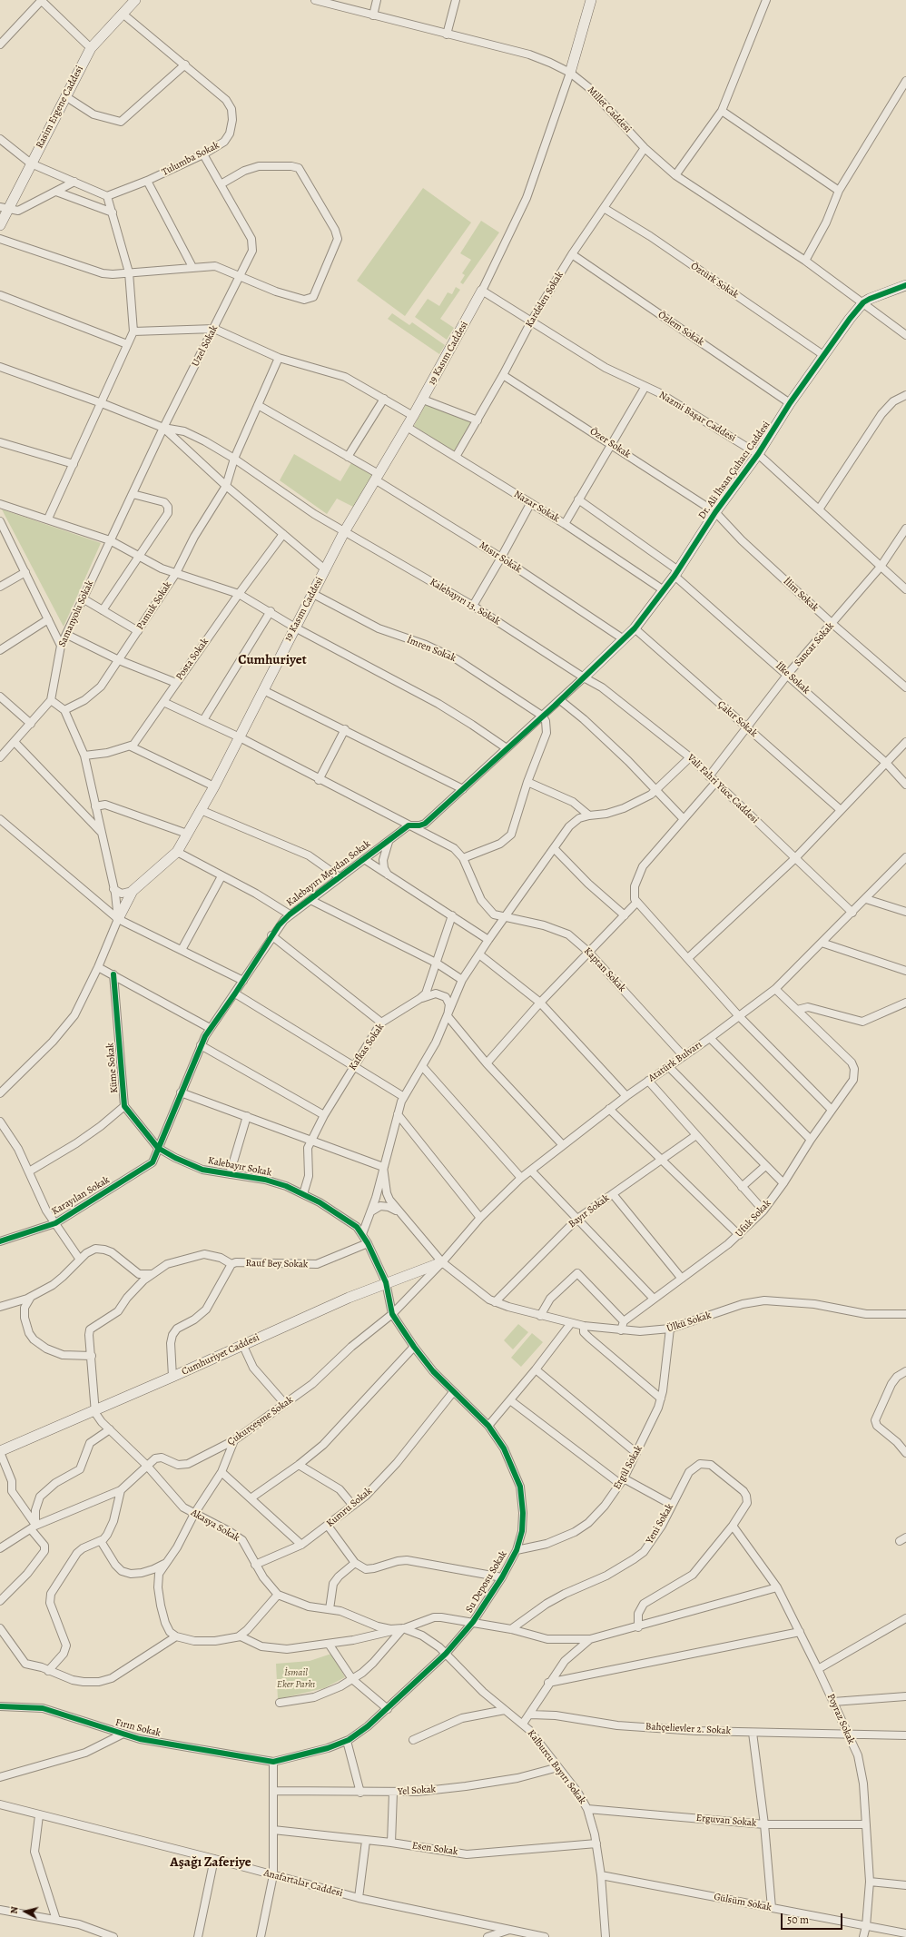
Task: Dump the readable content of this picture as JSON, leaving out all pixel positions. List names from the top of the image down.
{
  "streets": {
    "street": [
      "Rasim Ergene Caddesi",
      "Millet Caddesi",
      "Tulumba Sokak",
      "Öztürk Sokak",
      "Kardelen Sokak",
      "Özlem Sokak",
      "Uzel Sokak",
      "19 Kasım Caddesi",
      "Nazmi Başar Caddesi",
      "Özer Sokak",
      "Dr. Ali İhsan Çuhacı Caddesi",
      "Nazar Sokak",
      "Mısır Sokak",
      "İlim Sokak",
      "Kalebayırı 13. Sokak",
      "Pamuk Sokak",
      "Samanyolu Sokak",
      "Sancar Sokak",
      "İmren Sokak",
      "Posta Sokak",
      "İlke Sokak",
      "Çakır Sokak",
      "Vali Fahri Yüce Caddesi",
      "Kalebayırı Meydan Sokak",
      "Kaptan Sokak",
      "Kafkas Sokak",
      "Atatürk Bulvarı",
      "Küme Sokak",
      "Kalebayır Sokak",
      "Karayılan Sokak",
      "Bayır Sokak",
      "Ufuk Sokak",
      "Rauf Bey Sokak",
      "Ülkü Sokak",
      "Cumhuriyet Caddesi",
      "Çukurçeşme Sokak",
      "Ergül Sokak",
      "Kumru Sokak",
      "Yeni Sokak",
      "Akasya Sokak",
      "Su Deposu Sokak",
      "Poyraz Sokak",
      "Fırın Sokak",
      "Bahçelievler 2. Sokak",
      "Kalburcu Bayırı Sokak",
      "Yel Sokak",
      "Erguvan Sokak",
      "Esen Sokak",
      "Anafartalar Caddesi",
      "Gülsüm Sokak"
    ]
  },
  "crossings": [
    ["Rasim Ergene Caddesi", "Tulumba Sokak"],
    ["Millet Caddesi", "Kardelen Sokak"],
    ["Millet Caddesi", "Dr. Ali İhsan Çuhacı Caddesi"],
    ["Tulumba Sokak", "Uzel Sokak"],
    ["Öztürk Sokak", "Kardelen Sokak"],
    ["Öztürk Sokak", "Dr. Ali İhsan Çuhacı Caddesi"],
    ["Kardelen Sokak", "Özlem Sokak"],
    ["Kardelen Sokak", "Nazmi Başar Caddesi"],
    ["Kardelen Sokak", "Özer Sokak"],
    ["Kardelen Sokak", "Nazar Sokak"],
    ["Özlem Sokak", "Dr. Ali İhsan Çuhacı Caddesi"],
    ["Uzel Sokak", "Kalebayırı 13. Sokak"],
    ["Uzel Sokak", "Samanyolu Sokak"],
    ["19 Kasım Caddesi", "Nazmi Başar Caddesi"],
    ["19 Kasım Caddesi", "Nazar Sokak"],
    ["19 Kasım Caddesi", "Mısır Sokak"],
    ["19 Kasım Caddesi", "Kalebayırı 13. Sokak"],
    ["19 Kasım Caddesi", "İmren Sokak"],
    ["Nazmi Başar Caddesi", "Dr. Ali İhsan Çuhacı Caddesi"],
    ["Nazmi Başar Caddesi", "Sancar Sokak"],
    ["Özer Sokak", "Dr. Ali İhsan Çuhacı Caddesi"],
    ["Özer Sokak", "İlim Sokak"],
    ["Dr. Ali İhsan Çuhacı Caddesi", "Nazar Sokak"],
    ["Dr. Ali İhsan Çuhacı Caddesi", "Mısır Sokak"],
    ["Dr. Ali İhsan Çuhacı Caddesi", "İlim Sokak"],
    ["Dr. Ali İhsan Çuhacı Caddesi", "Kalebayırı 13. Sokak"],
    ["Dr. Ali İhsan Çuhacı Caddesi", "İlke Sokak"],
    ["Dr. Ali İhsan Çuhacı Caddesi", "Çakır Sokak"],
    ["Dr. Ali İhsan Çuhacı Caddesi", "Vali Fahri Yüce Caddesi"],
    ["Dr. Ali İhsan Çuhacı Caddesi", "Kalebayırı Meydan Sokak"],
    ["Mısır Sokak", "Pamuk Sokak"],
    ["İlim Sokak", "Sancar Sokak"],
    ["Kalebayırı 13. Sokak", "Pamuk Sokak"],
    ["Kalebayırı 13. Sokak", "Vali Fahri Yüce Caddesi"],
    ["Kalebayırı 13. Sokak", "Kalebayırı Meydan Sokak"],
    ["Sancar Sokak", "İlke Sokak"],
    ["Sancar Sokak", "Çakır Sokak"],
    ["Sancar Sokak", "Vali Fahri Yüce Caddesi"],
    ["İmren Sokak", "Kalebayırı Meydan Sokak"],
    ["Vali Fahri Yüce Caddesi", "Kalebayırı Meydan Sokak"],
    ["Vali Fahri Yüce Caddesi", "Atatürk Bulvarı"],
    ["Kalebayırı Meydan Sokak", "Küme Sokak"],
    ["Kalebayırı Meydan Sokak", "Kalebayır Sokak"],
    ["Kalebayırı Meydan Sokak", "Karayılan Sokak"],
    ["Kaptan Sokak", "Atatürk Bulvarı"],
    ["Kafkas Sokak", "Kalebayır Sokak"],
    ["Atatürk Bulvarı", "Ülkü Sokak"],
    ["Atatürk Bulvarı", "Cumhuriyet Caddesi"],
    ["Atatürk Bulvarı", "Çukurçeşme Sokak"],
    ["Küme Sokak", "Kalebayır Sokak"],
    ["Küme Sokak", "Karayılan Sokak"],
    ["Kalebayır Sokak", "Karayılan Sokak"],
    ["Kalebayır Sokak", "Rauf Bey Sokak"],
    ["Kalebayır Sokak", "Cumhuriyet Caddesi"],
    ["Kalebayır Sokak", "Su Deposu Sokak"],
    ["Bayır Sokak", "Ülkü Sokak"],
    ["Rauf Bey Sokak", "Cumhuriyet Caddesi"],
    ["Ülkü Sokak", "Cumhuriyet Caddesi"],
    ["Ülkü Sokak", "Çukurçeşme Sokak"],
    ["Ülkü Sokak", "Ergül Sokak"],
    ["Cumhuriyet Caddesi", "Çukurçeşme Sokak"],
    ["Cumhuriyet Caddesi", "Akasya Sokak"],
    ["Cumhuriyet Caddesi", "Su Deposu Sokak"],
    ["Çukurçeşme Sokak", "Akasya Sokak"],
    ["Çukurçeşme Sokak", "Su Deposu Sokak"],
    ["Ergül Sokak", "Su Deposu Sokak"],
    ["Kumru Sokak", "Akasya Sokak"],
    ["Kumru Sokak", "Su Deposu Sokak"],
    ["Yeni Sokak", "Poyraz Sokak"],
    ["Akasya Sokak", "Su Deposu Sokak"],
    ["Akasya Sokak", "Kalburcu Bayırı Sokak"],
    ["Su Deposu Sokak", "Fırın Sokak"],
    ["Su Deposu Sokak", "Kalburcu Bayırı Sokak"],
    ["Poyraz Sokak", "Bahçelievler 2. Sokak"],
    ["Poyraz Sokak", "Erguvan Sokak"],
    ["Poyraz Sokak", "Gülsüm Sokak"],
    ["Kalburcu Bayırı Sokak", "Yel Sokak"],
    ["Kalburcu Bayırı Sokak", "Erguvan Sokak"],
    ["Kalburcu Bayırı Sokak", "Esen Sokak"],
    ["Kalburcu Bayırı Sokak", "Gülsüm Sokak"]
  ],
  "districts": ["Cumhuriyet", "Aşağı Zaferiye"],
  "parks": ["İsmail Eker Parkı"],
  "scale_bar": "50 m",
  "north": "left"
}
